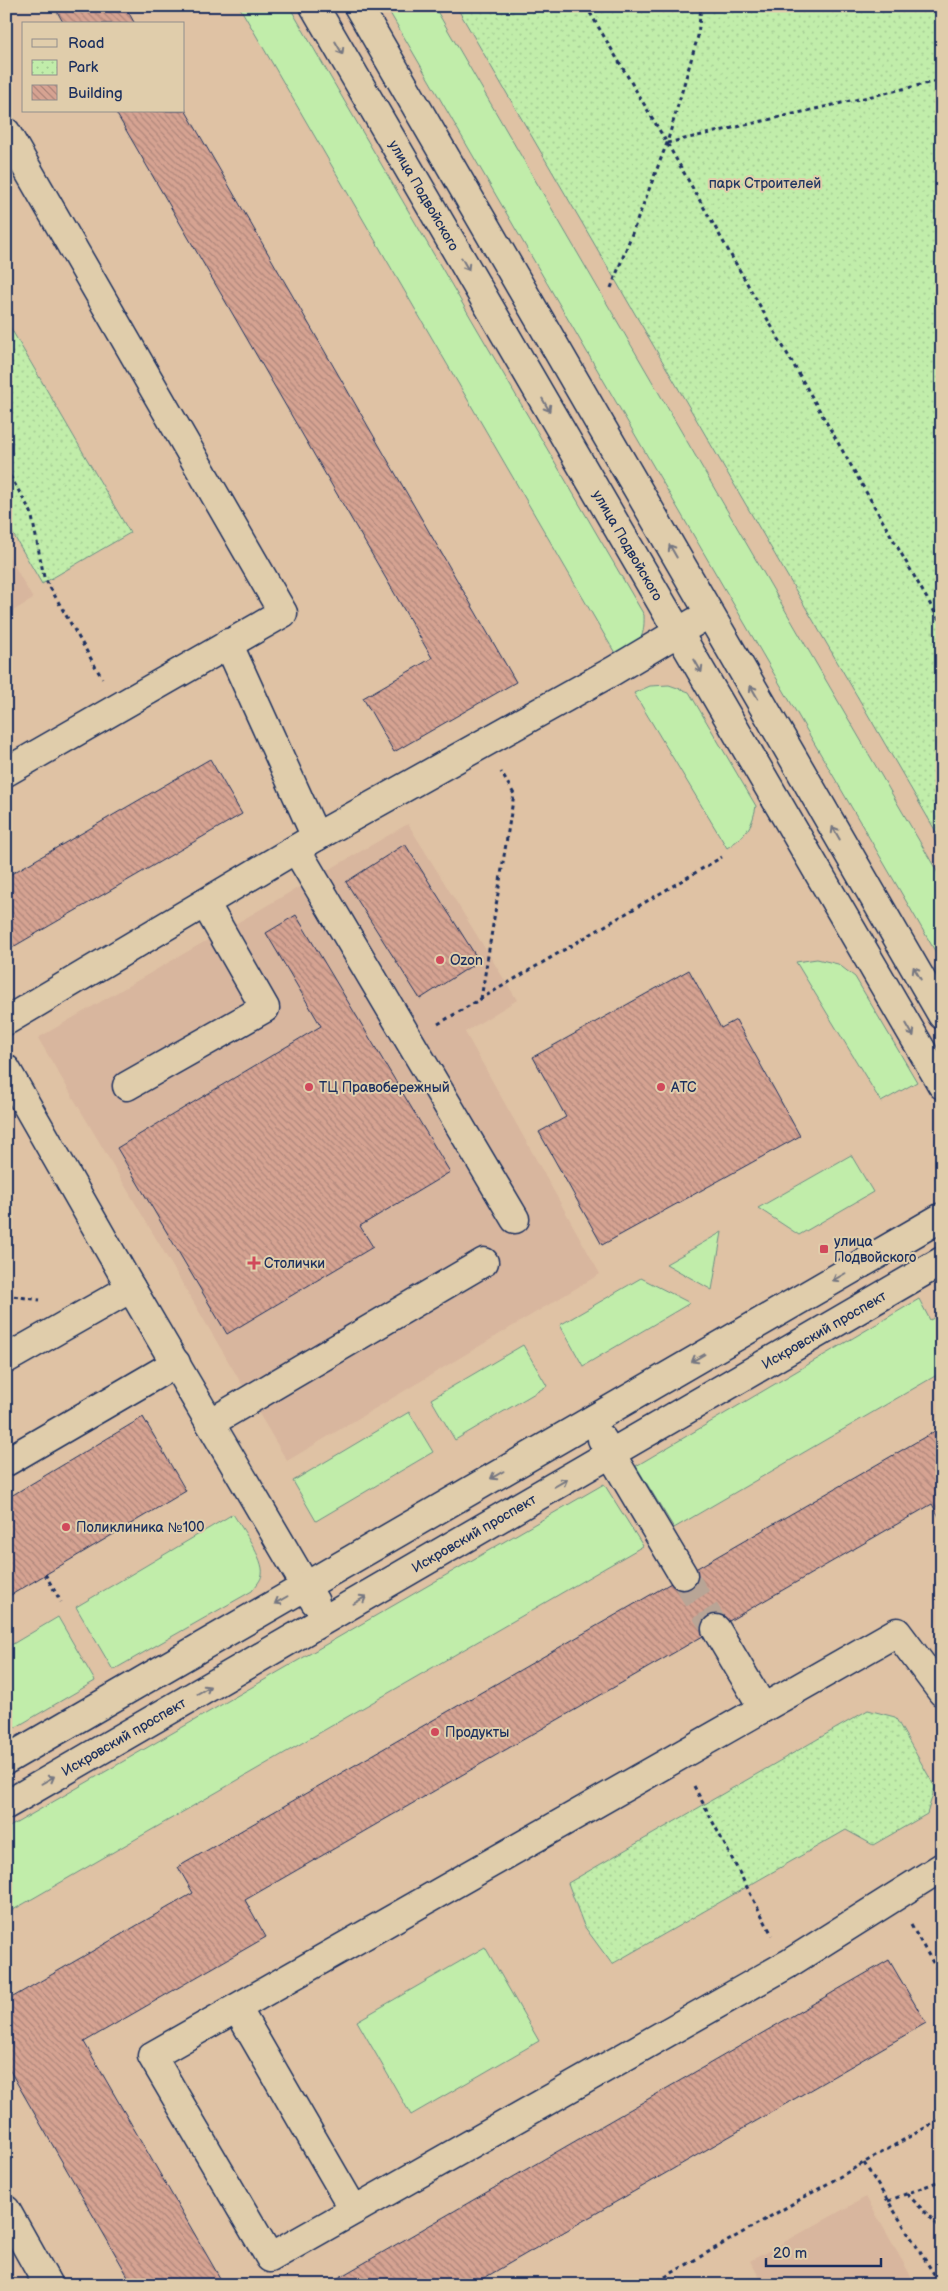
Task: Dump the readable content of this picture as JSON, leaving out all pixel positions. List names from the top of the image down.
{
  "streets": {
    "street": ["улица Подвойского", "Искровский проспект"]
  },
  "parks": ["парк Строителей"],
  "places": {
    "other": [
      "Ozon",
      "ТЦ Правобережный",
      "АТС",
      "Поликлиника №100",
      "Продукты"
    ],
    "transit": ["улица Подвойского"],
    "health": ["Столички"]
  },
  "legend": ["Road", "Park", "Building"],
  "scale_bar": "20 m"
}
